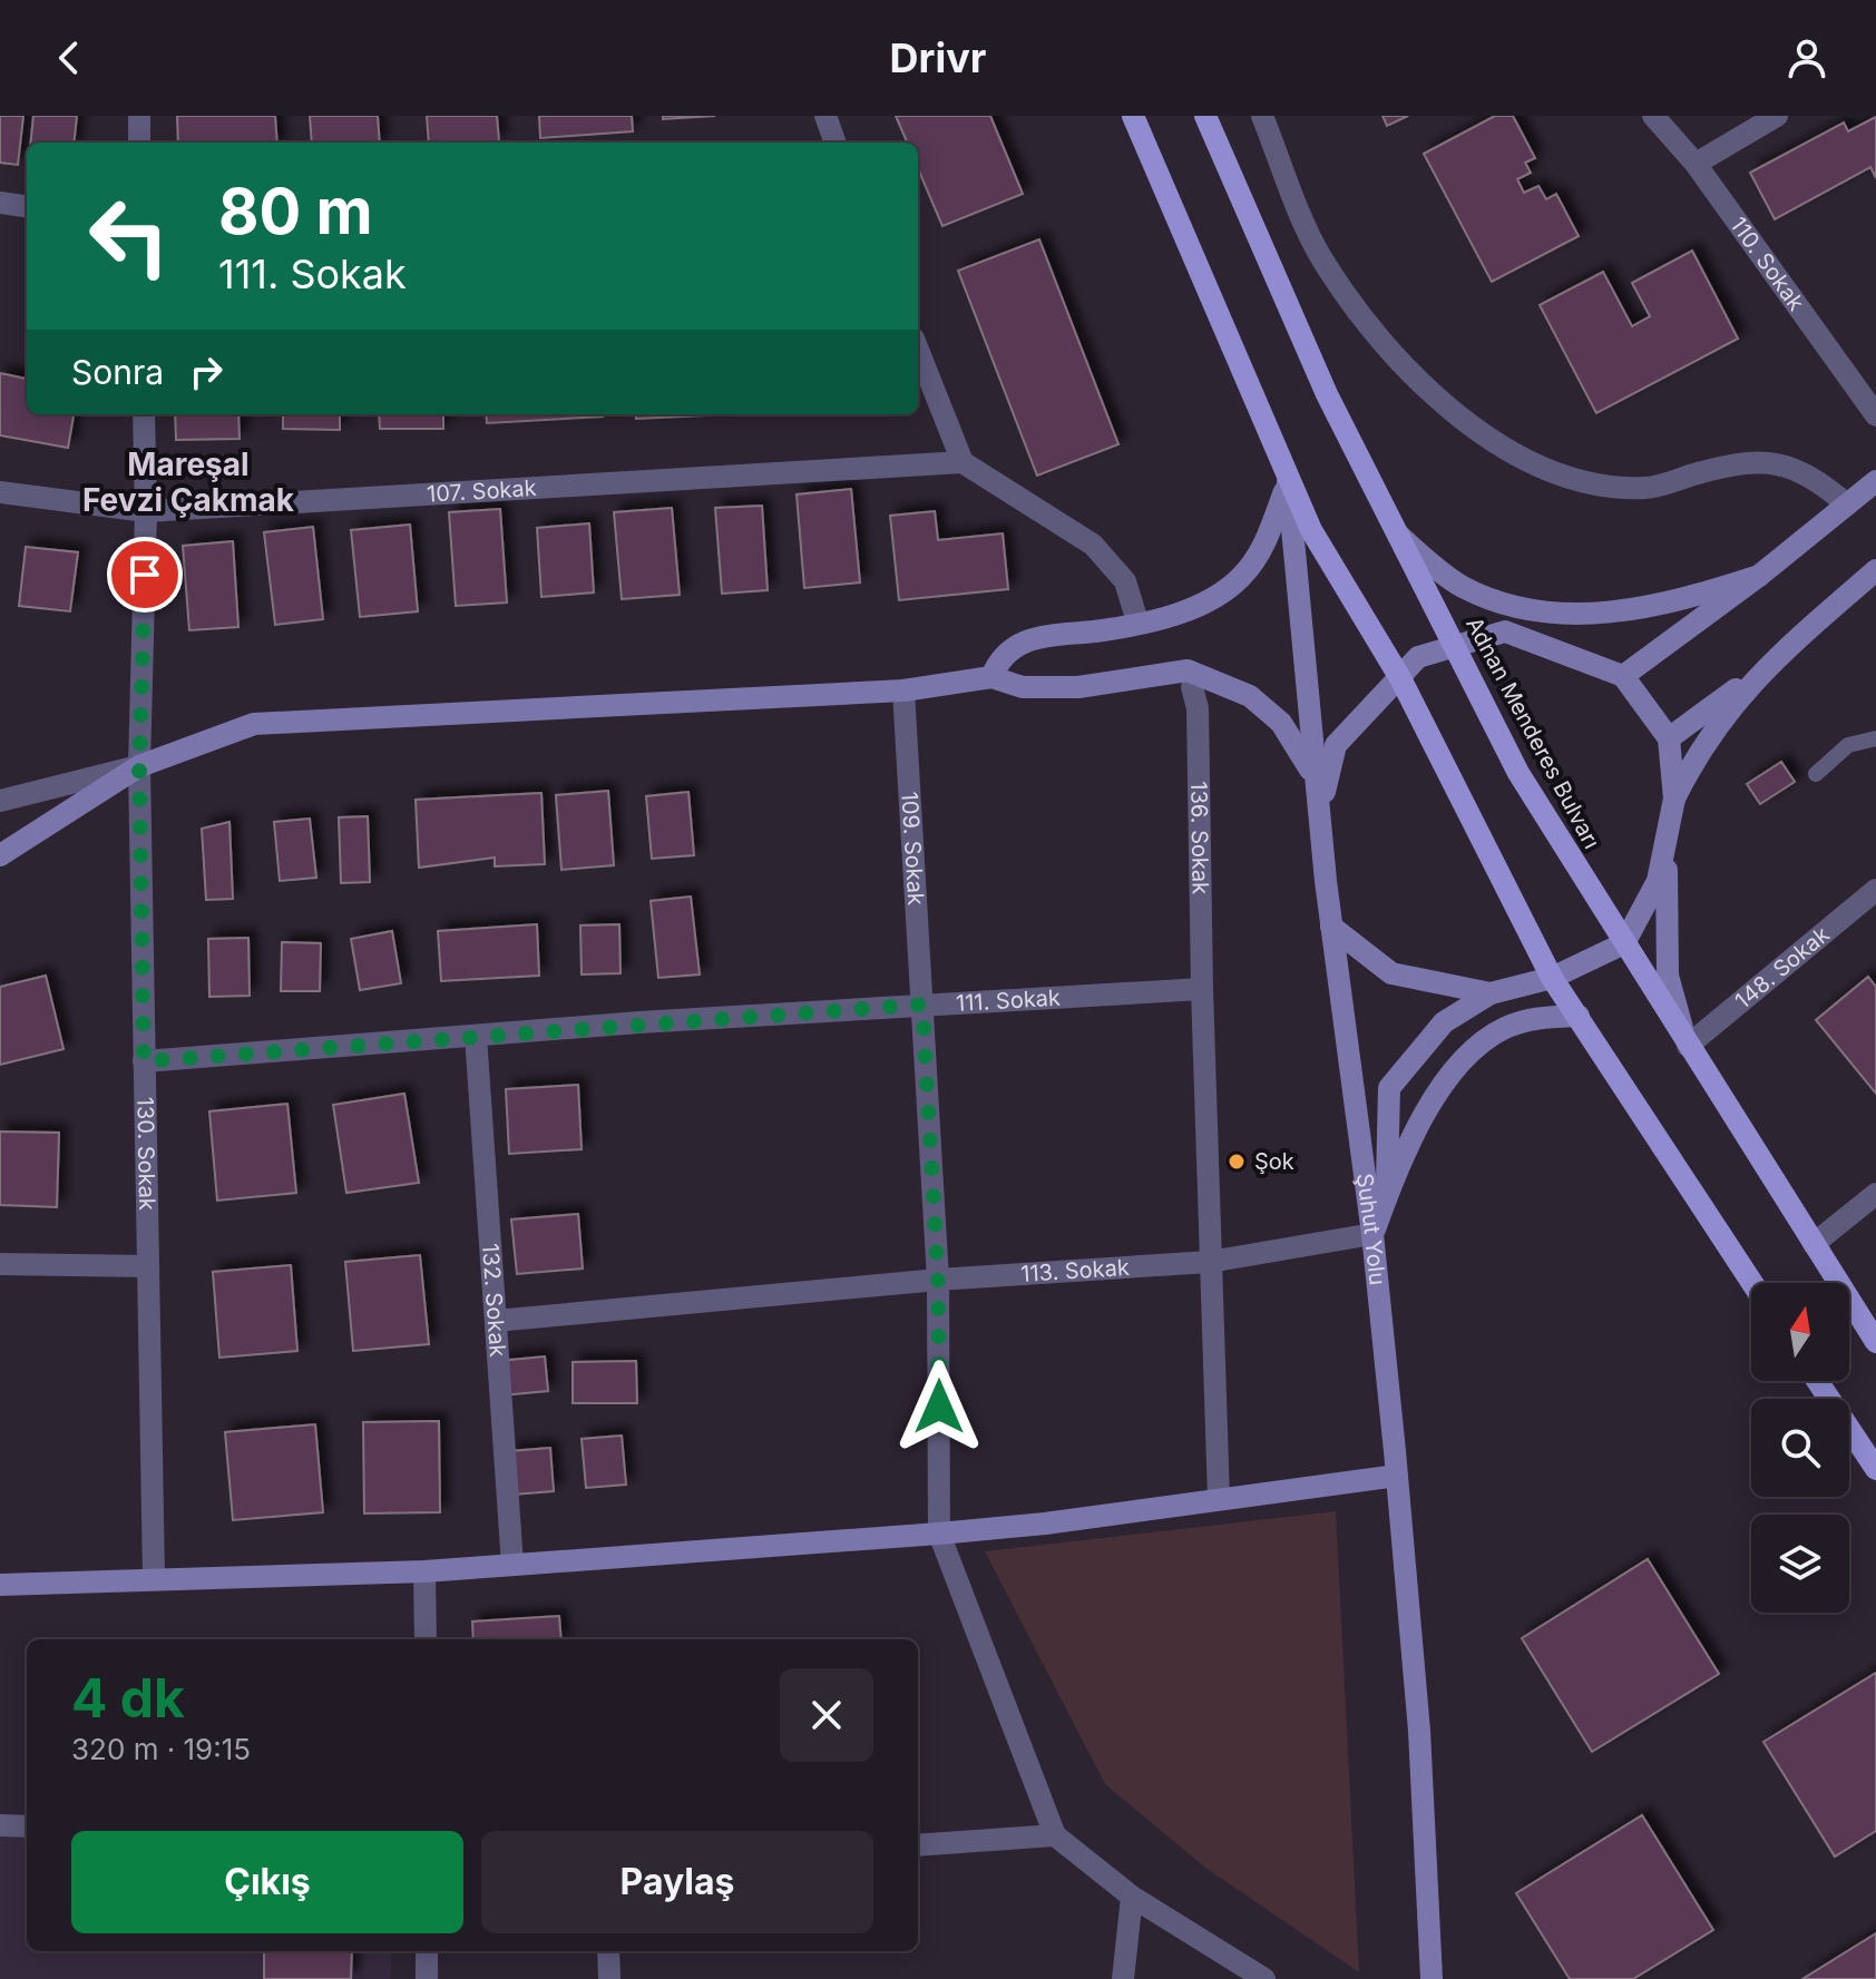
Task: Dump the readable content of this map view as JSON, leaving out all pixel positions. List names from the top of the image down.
{
  "streets": {
    "main road": ["Adnan Menderes Bulvarı", "Şuhut Yolu"],
    "street": [
      "110. Sokak",
      "107. Sokak",
      "136. Sokak",
      "109. Sokak",
      "148. Sokak",
      "111. Sokak",
      "130. Sokak",
      "113. Sokak",
      "132. Sokak"
    ]
  },
  "crossings": [
    ["107. Sokak", "130. Sokak"],
    ["Adnan Menderes Bulvarı", "148. Sokak"],
    ["136. Sokak", "111. Sokak"],
    ["109. Sokak", "111. Sokak"],
    ["109. Sokak", "113. Sokak"],
    ["111. Sokak", "130. Sokak"],
    ["111. Sokak", "132. Sokak"],
    ["Şuhut Yolu", "113. Sokak"],
    ["113. Sokak", "132. Sokak"]
  ],
  "districts": ["Mareşal Fevzi Çakmak"],
  "places": ["Şok"],
  "north": "top",
  "page": {
    "header": "Drivr",
    "turn": ["80 m", "111. Sokak"],
    "then": "Sonra",
    "heading": ["4 dk", "320 m · 19:15"],
    "buttons": ["Çıkış", "Paylaş"]
  }
}
